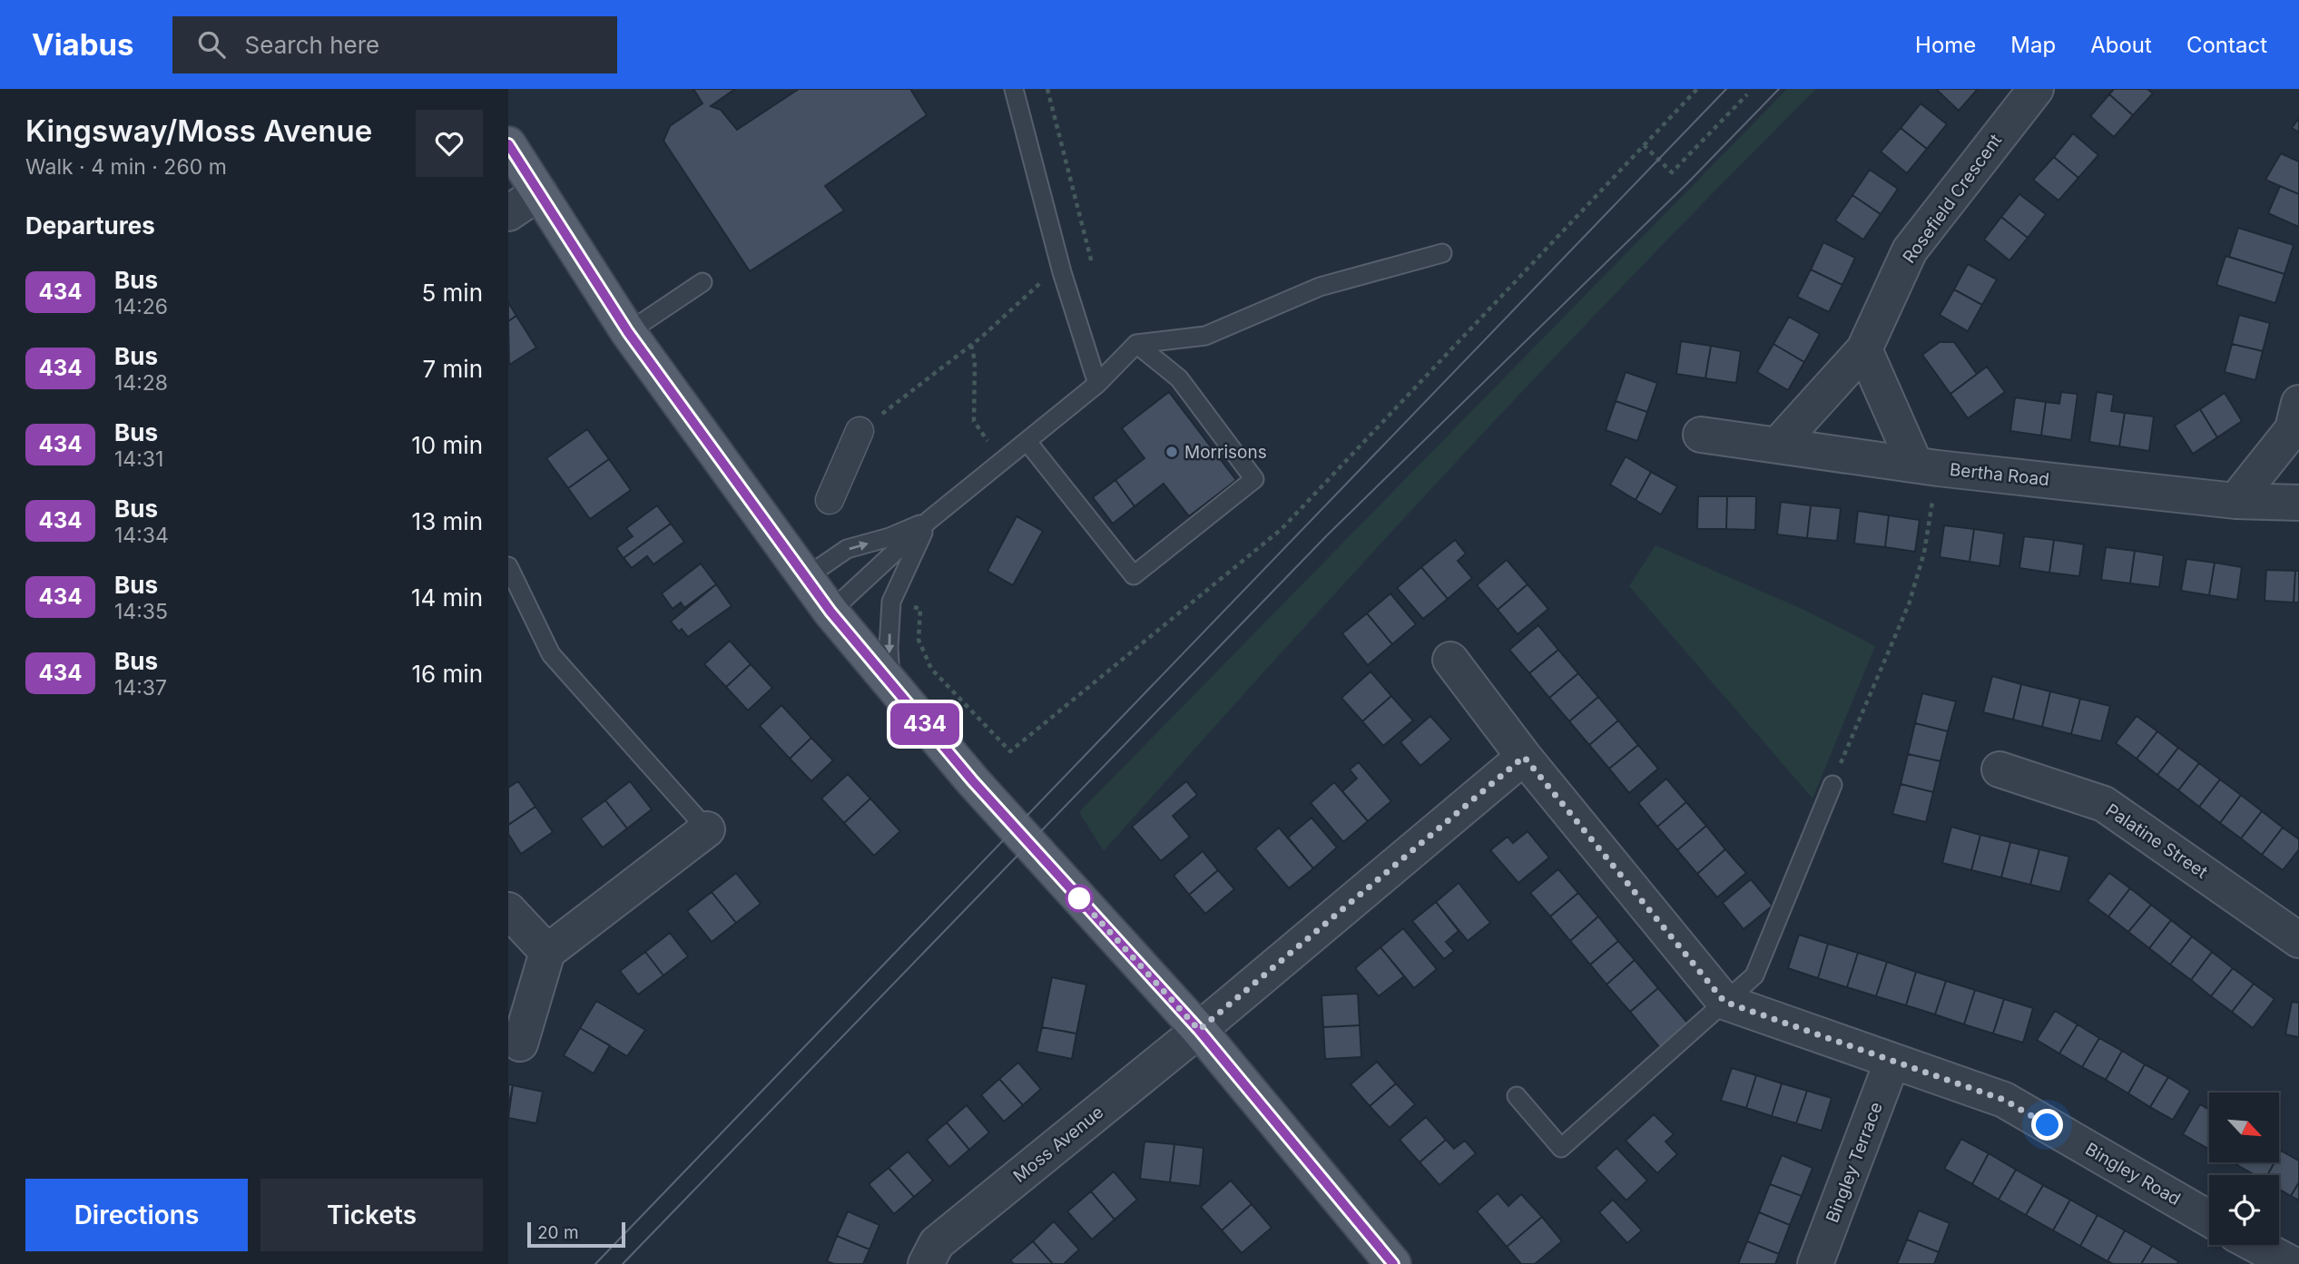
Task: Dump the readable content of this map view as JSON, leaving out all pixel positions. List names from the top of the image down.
{
  "streets": {
    "street": [
      "Rosefield Crescent",
      "Bertha Road",
      "Palatine Street",
      "Moss Avenue",
      "Bingley Terrace",
      "Bingley Road"
    ]
  },
  "crossings": [
    ["Rosefield Crescent", "Bertha Road"],
    ["Bingley Terrace", "Bingley Road"]
  ],
  "places": ["Morrisons"],
  "lines": ["bus line 434"],
  "scale_bar": "20 m",
  "north": "bottom right",
  "page": {
    "header": "Viabus",
    "search": "Search here",
    "nav": [
      "Home",
      "Map",
      "About",
      "Contact"
    ],
    "heading": [
      ["Kingsway/Moss Avenue", "Walk · 4 min · 260 m"],
      "Departures"
    ],
    "on_map": "434",
    "list": [
      {
        "mark": "434",
        "name": "Bus",
        "note": "14:26",
        "value": "5 min"
      },
      {
        "mark": "434",
        "name": "Bus",
        "note": "14:28",
        "value": "7 min"
      },
      {
        "mark": "434",
        "name": "Bus",
        "note": "14:31",
        "value": "10 min"
      },
      {
        "mark": "434",
        "name": "Bus",
        "note": "14:34",
        "value": "13 min"
      },
      {
        "mark": "434",
        "name": "Bus",
        "note": "14:35",
        "value": "14 min"
      },
      {
        "mark": "434",
        "name": "Bus",
        "note": "14:37",
        "value": "16 min"
      }
    ],
    "buttons": ["Directions", "Tickets"],
    "scale": "20 m"
  }
}
